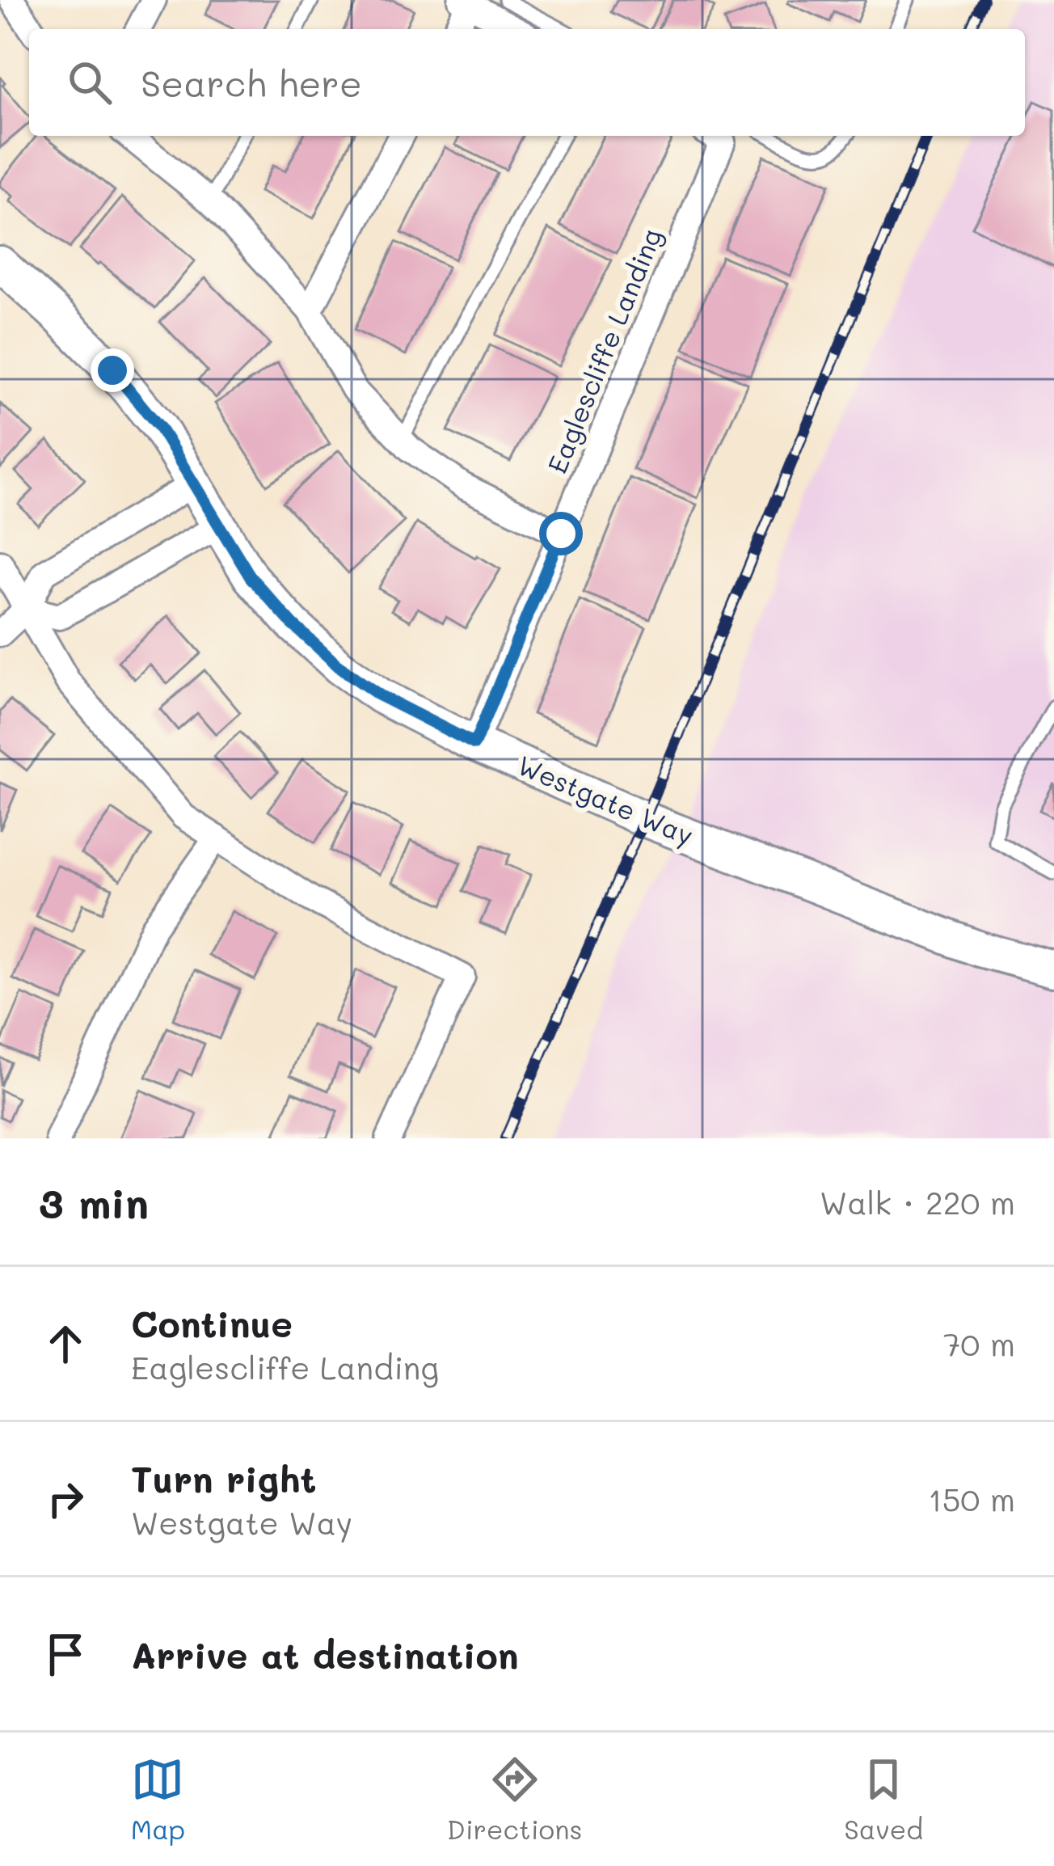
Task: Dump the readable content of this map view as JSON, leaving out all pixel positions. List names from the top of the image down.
{
  "streets": {
    "street": ["Eaglescliffe Landing", "Westgate Way"]
  },
  "crossings": [
    ["Eaglescliffe Landing", "Westgate Way"]
  ],
  "page": {
    "search": "Search here",
    "heading": ["3 min", "Walk · 220 m"],
    "list": [
      ["Continue", "Eaglescliffe Landing", "70 m"],
      ["Turn right", "Westgate Way", "150 m"],
      "Arrive at destination"
    ],
    "nav": ["Map", "Directions", "Saved"]
  }
}
